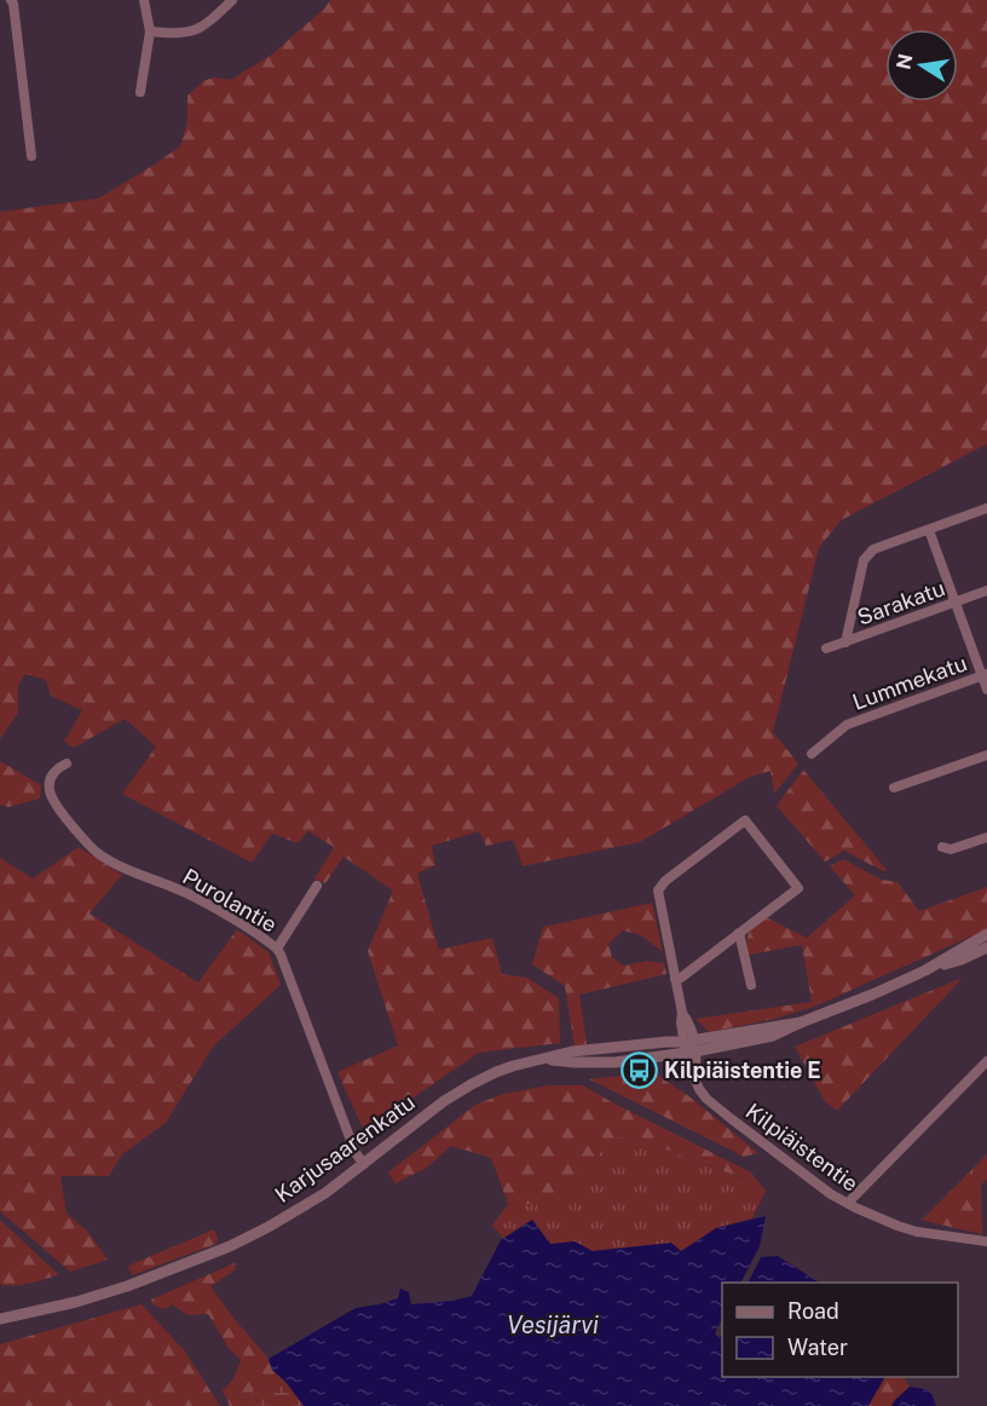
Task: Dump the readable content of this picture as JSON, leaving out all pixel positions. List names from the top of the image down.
{
  "streets": {
    "street": [
      "Sarakatu",
      "Lummekatu",
      "Purolantie",
      "Kilpiäistentie",
      "Karjusaarenkatu"
    ]
  },
  "crossings": [
    ["Purolantie", "Karjusaarenkatu"],
    ["Kilpiäistentie", "Karjusaarenkatu"]
  ],
  "water": ["Vesijärvi"],
  "places": {
    "bus stop": ["Kilpiäistentie E"]
  },
  "legend": ["Road", "Water"],
  "north": "left"
}
